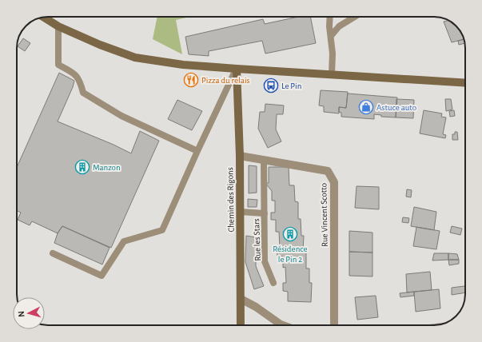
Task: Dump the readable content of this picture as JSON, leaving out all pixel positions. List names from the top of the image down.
{
  "streets": {
    "main road": ["Chemin des Rigons"],
    "street": ["Rue Vincent Scotto"],
    "lane": ["Rue les Stars"]
  },
  "crossings": [
    ["Chemin des Rigons", "Rue Vincent Scotto"],
    ["Chemin des Rigons", "Rue les Stars"],
    ["Rue Vincent Scotto", "Rue les Stars"]
  ],
  "places": {
    "restaurant": ["Pizza du relais"],
    "bus stop": ["Le Pin"],
    "shop": ["Astuce auto"],
    "building": ["Manzon", "Résidence le Pin 2"]
  },
  "north": "left"
}
